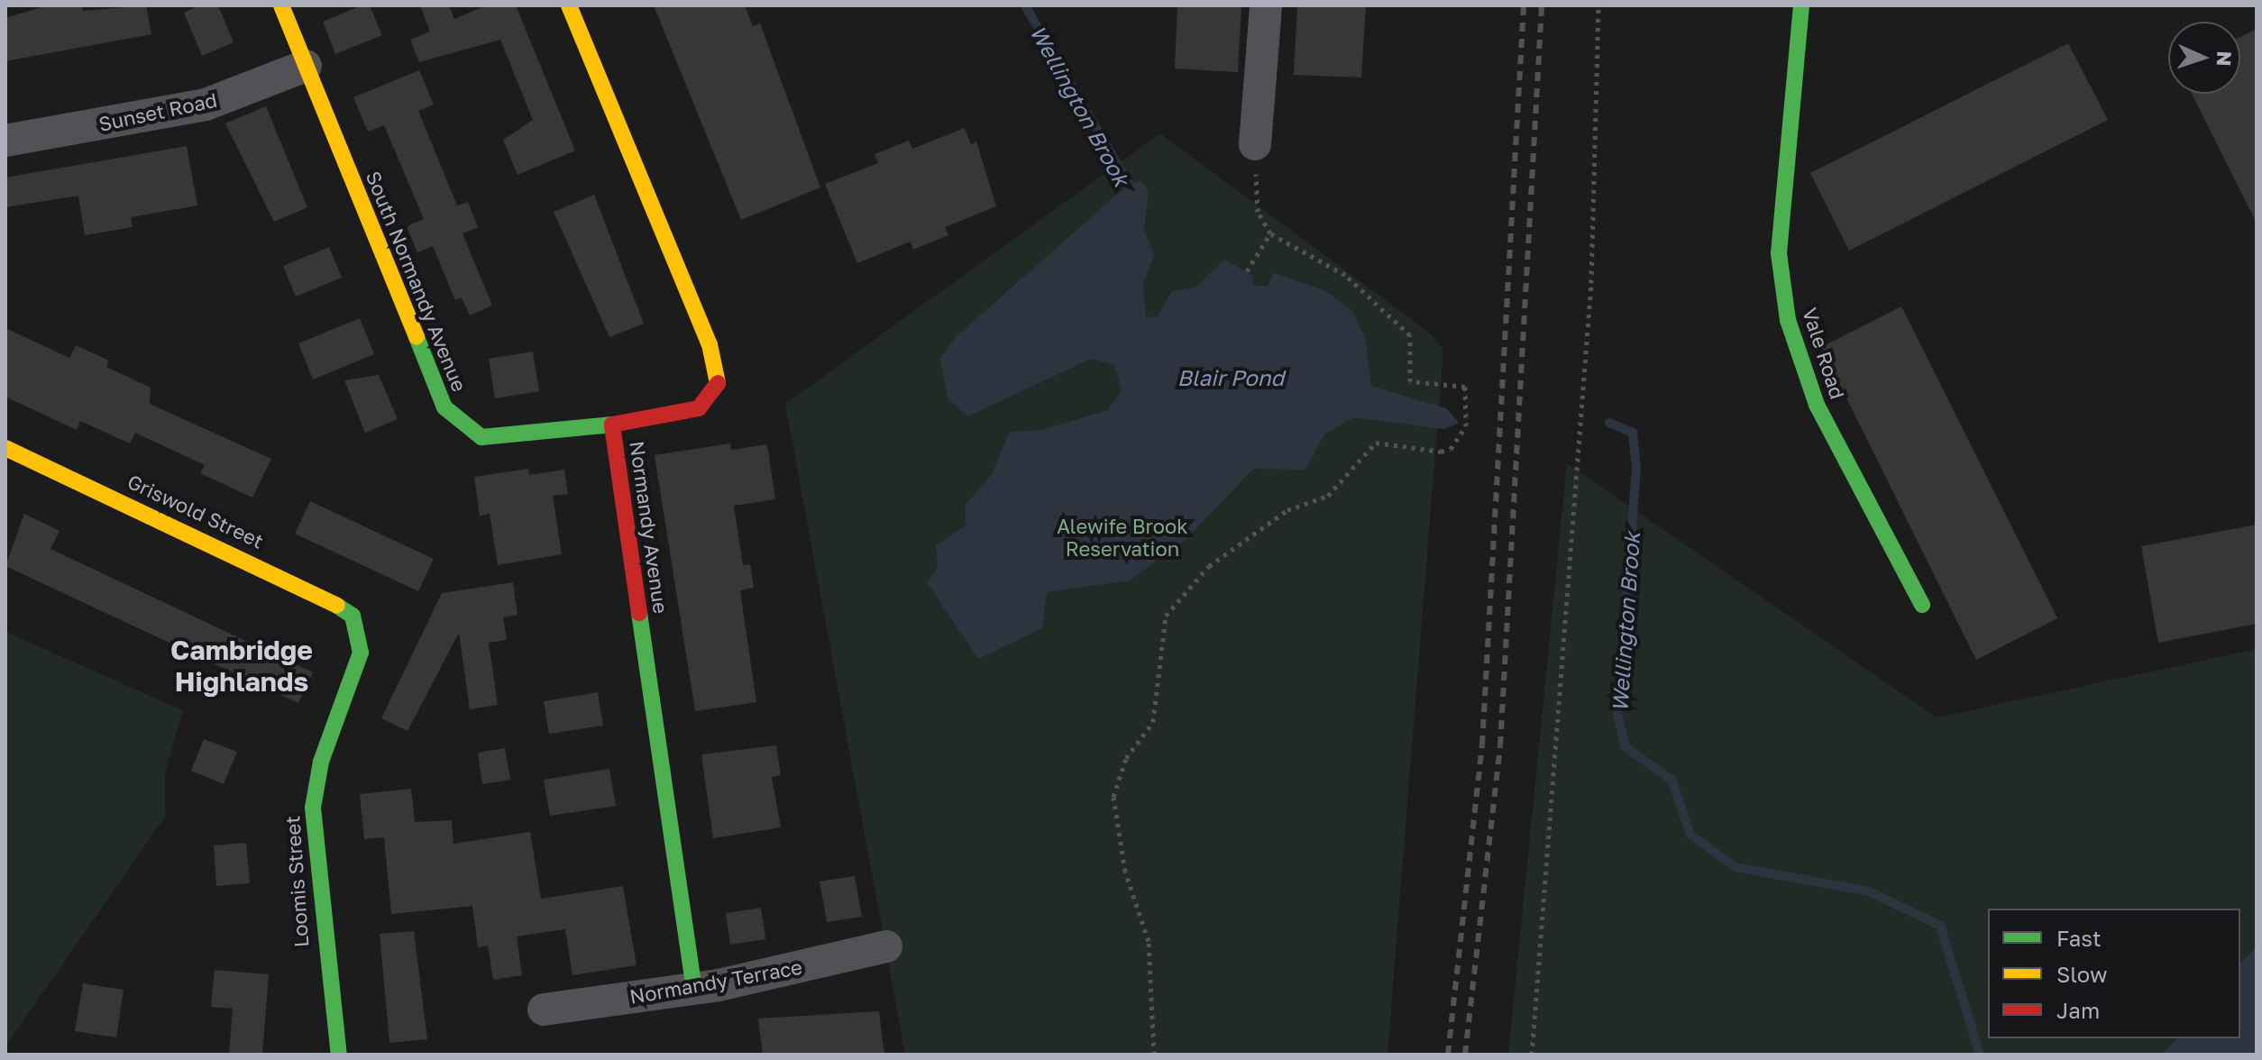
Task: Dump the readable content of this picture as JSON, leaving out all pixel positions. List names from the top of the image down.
{
  "streets": {
    "street": [
      "Sunset Road",
      "South Normandy Avenue",
      "Vale Road",
      "Griswold Street",
      "Normandy Avenue",
      "Loomis Street",
      "Normandy Terrace"
    ]
  },
  "crossings": [
    ["Sunset Road", "South Normandy Avenue"],
    ["South Normandy Avenue", "Normandy Avenue"],
    ["Griswold Street", "Loomis Street"],
    ["Normandy Avenue", "Normandy Terrace"]
  ],
  "districts": ["Cambridge Highlands"],
  "water": ["Wellington Brook", "Blair Pond"],
  "parks": ["Alewife Brook Reservation"],
  "legend": ["Fast", "Slow", "Jam"],
  "north": "right"
}
